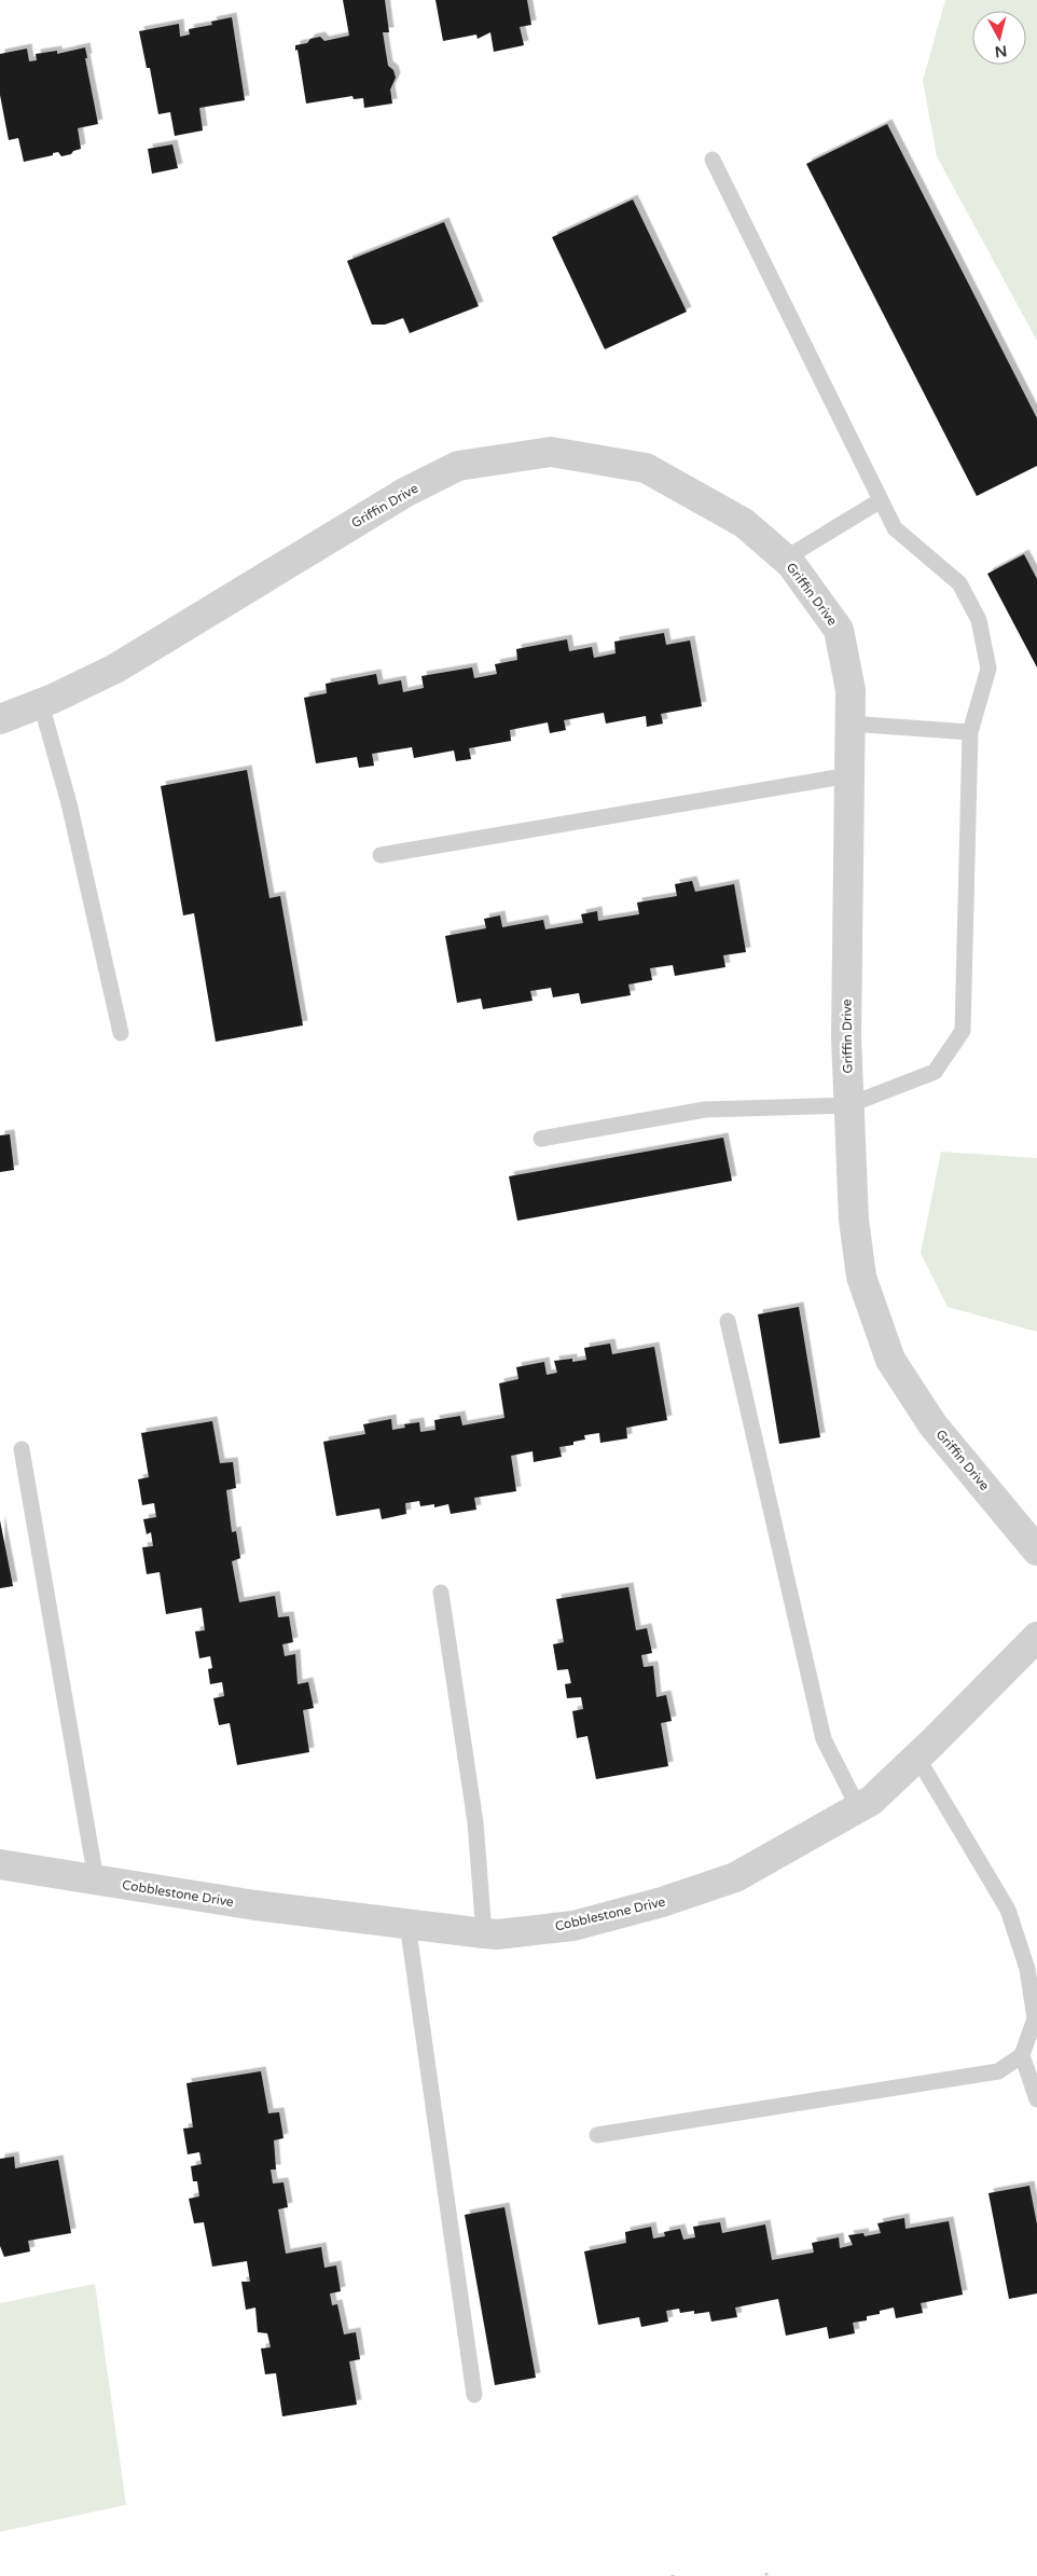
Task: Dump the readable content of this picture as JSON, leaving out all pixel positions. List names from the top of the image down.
{
  "streets": {
    "street": ["Griffin Drive", "Cobblestone Drive"]
  },
  "north": "bottom"
}
